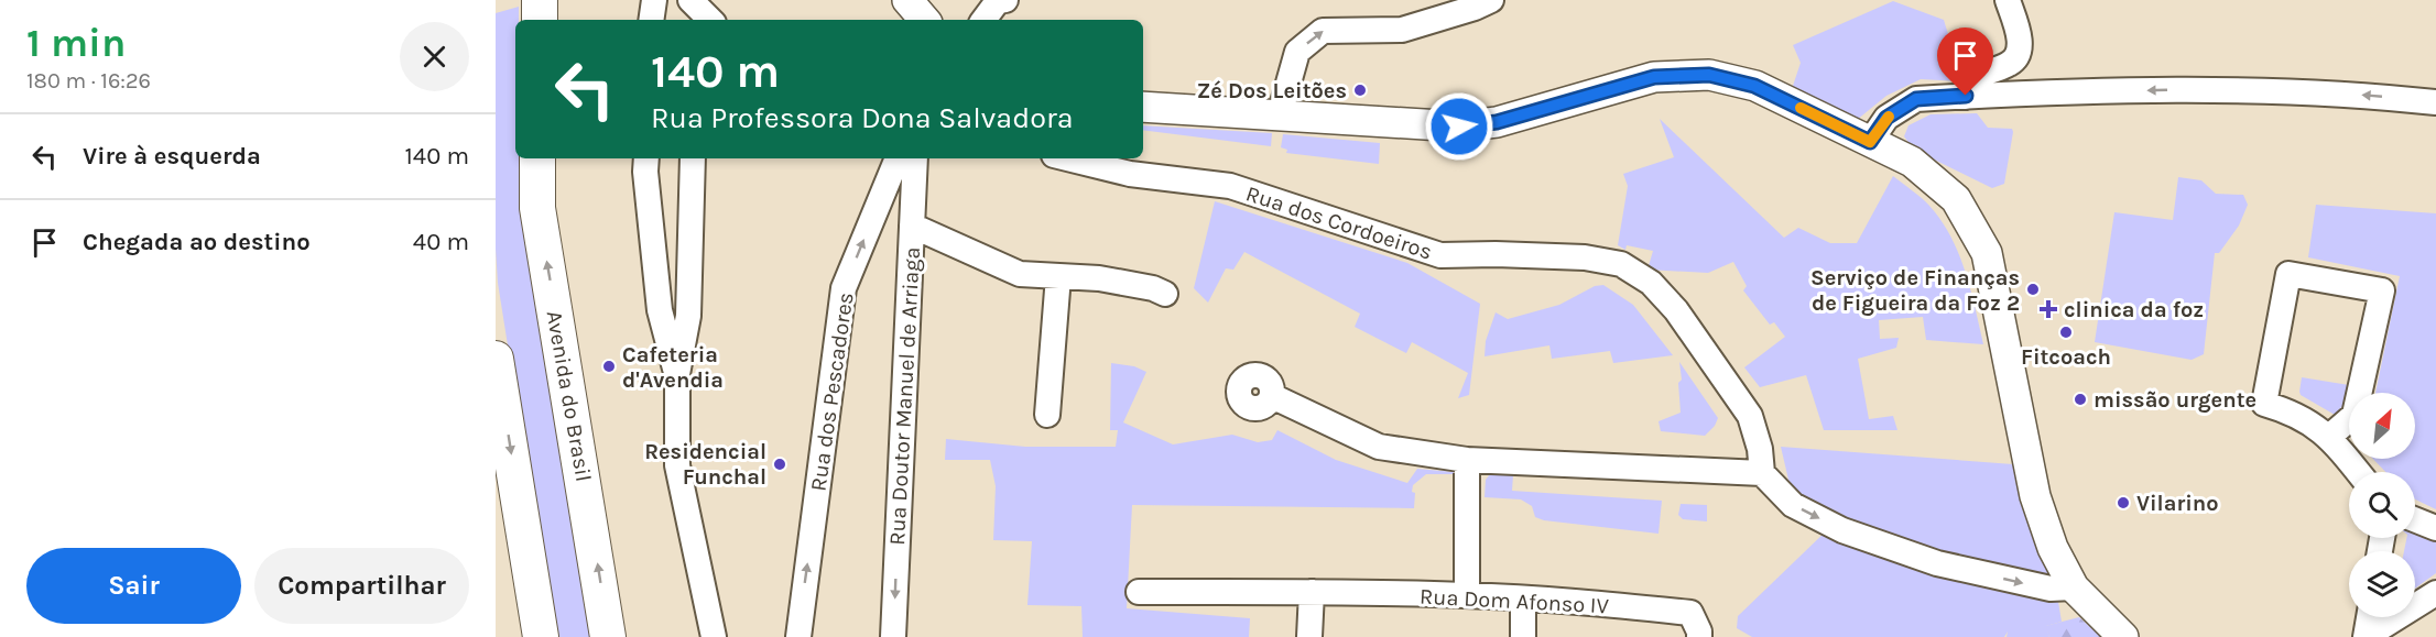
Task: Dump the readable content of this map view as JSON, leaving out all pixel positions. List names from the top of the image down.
{
  "streets": {
    "main road": ["Avenida do Brasil"],
    "street": [
      "Rua dos Cordoeiros",
      "Rua dos Pescadores",
      "Rua Doutor Manuel de Arriaga",
      "Rua Dom Afonso IV"
    ]
  },
  "places": {
    "other": [
      "Zé Dos Leitões",
      "Serviço de Finanças de Figueira da Foz 2",
      "Fitcoach",
      "Cafeteria d'Avendia",
      "missão urgente",
      "Residencial Funchal",
      "Vilarino"
    ],
    "health": ["clinica da foz"]
  },
  "north": "top right",
  "page": {
    "heading": ["1 min", "180 m · 16:26"],
    "turn": ["140 m", "Rua Professora Dona Salvadora"],
    "list": [
      {
        "name": "Vire à esquerda",
        "value": "140 m"
      },
      {
        "name": "Chegada ao destino",
        "value": "40 m"
      }
    ],
    "buttons": ["Sair", "Compartilhar"]
  }
}
